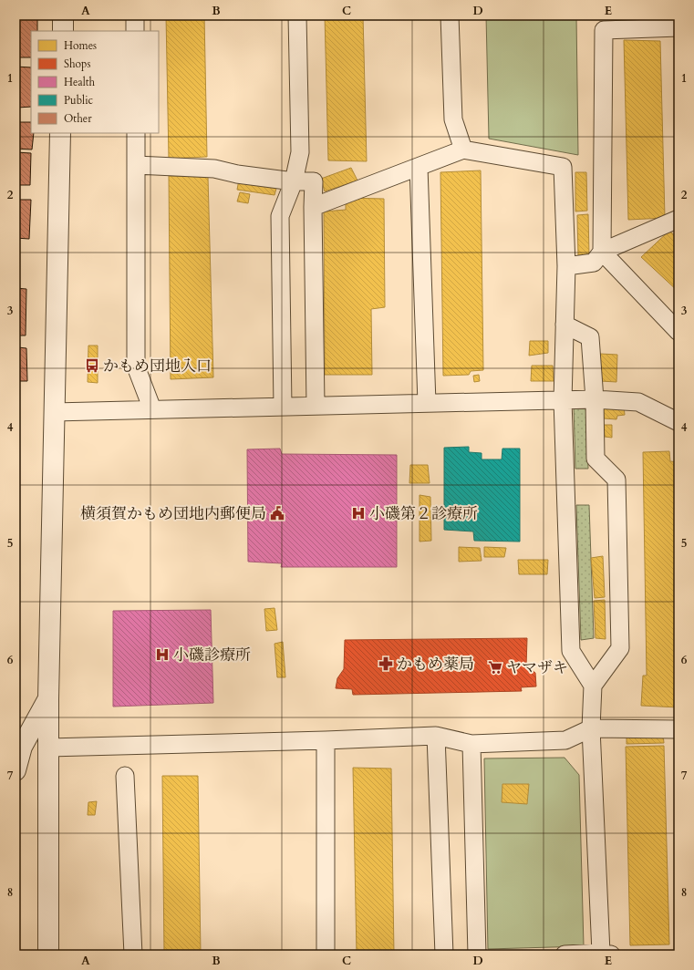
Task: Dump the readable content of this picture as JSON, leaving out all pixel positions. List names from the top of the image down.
{
  "places": {
    "bus stop": ["かもめ団地入口"],
    "public building": ["横須賀かもめ団地内郵便局"],
    "hospital": ["小磯第２診療所", "小磯診療所"],
    "pharmacy": ["かもめ薬局"],
    "supermarket": ["ヤマザキ"]
  },
  "legend": [
    "Homes",
    "Shops",
    "Health",
    "Public",
    "Other"
  ],
  "grid": {
    "columns": [
      "A",
      "B",
      "C",
      "D",
      "E"
    ],
    "rows": [
      "1",
      "2",
      "3",
      "4",
      "5",
      "6",
      "7",
      "8"
    ]
  }
}
